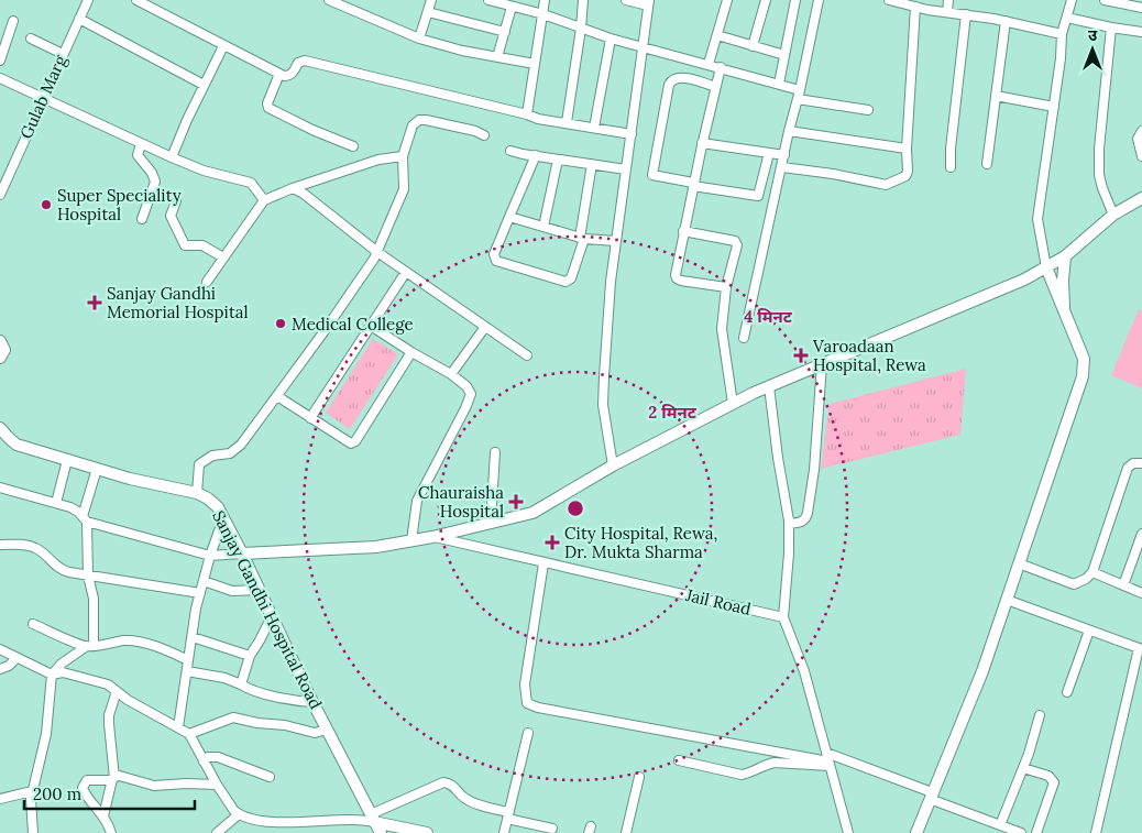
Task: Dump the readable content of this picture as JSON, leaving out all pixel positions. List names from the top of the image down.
{
  "streets": {
    "main road": ["Sanjay Gandhi Hospital Road"],
    "street": ["Gulab Marg", "Jail Road"]
  },
  "places": {
    "other": ["Super Speciality Hospital", "Medical College"],
    "health": [
      "Sanjay Gandhi Memorial Hospital",
      "Varoadaan Hospital, Rewa",
      "Chauraisha Hospital",
      "City Hospital, Rewa, Dr. Mukta Sharma"
    ]
  },
  "scale_bar": "200 m",
  "north": "top",
  "rings": ["4 मिनट", "2 मिनट"]
}
